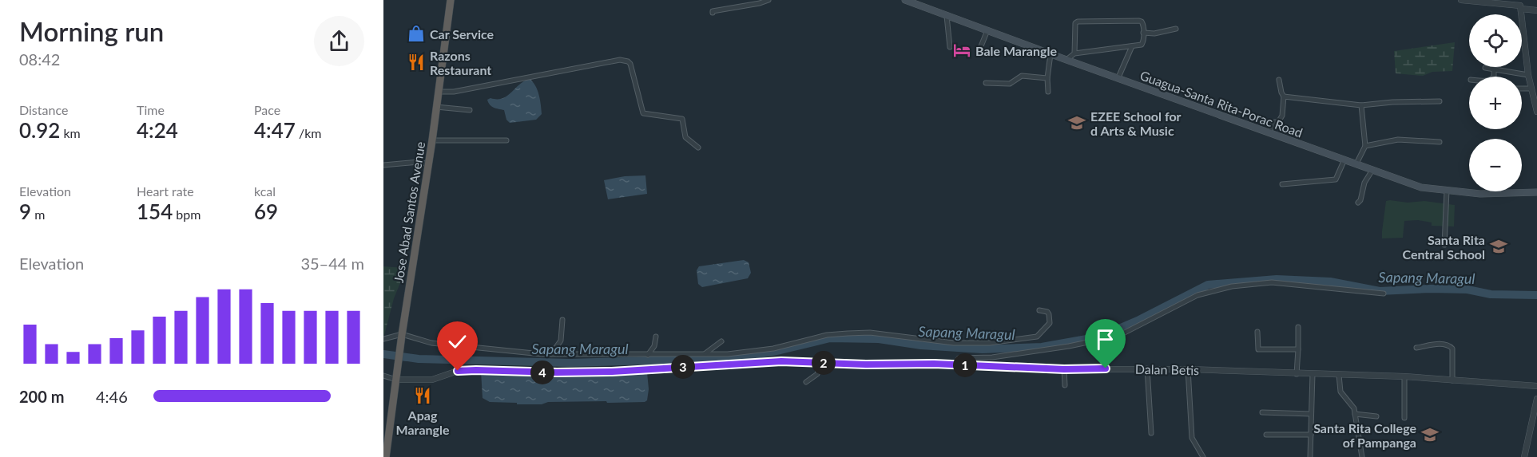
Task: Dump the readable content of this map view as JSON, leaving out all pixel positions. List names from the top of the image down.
{
  "streets": {
    "highway": ["Jose Abad Santos Avenue"],
    "main road": ["Guagua-Santa Rita-Porac Road"],
    "street": ["Dalan Betis"]
  },
  "crossings": [
    ["Jose Abad Santos Avenue", "Dalan Betis"]
  ],
  "water": ["Sapang Maragul"],
  "places": {
    "shop": ["Car Service"],
    "hotel": ["Bale Marangle"],
    "restaurant": ["Razons Restaurant", "Apag Marangle"],
    "school or university": ["EZEE School for d Arts & Music", "Santa Rita Central School", "Santa Rita College of Pampanga"]
  },
  "page": {
    "heading": ["Morning run", "08:42"],
    "map_buttons": ["+", "−"],
    "stats": [
      ["Distance", "0.92 km"],
      ["Time", "4:24"],
      ["Pace", "4:47 /km"],
      ["Elevation", "9 m"],
      ["Heart rate", "154 bpm"],
      ["kcal", "69"]
    ],
    "chart": ["Elevation", "35–44 m"],
    "pins": [
      "2",
      "1",
      "3",
      "4"
    ],
    "list": [
      {
        "name": "200 m",
        "note": "4:46"
      }
    ]
  }
}
